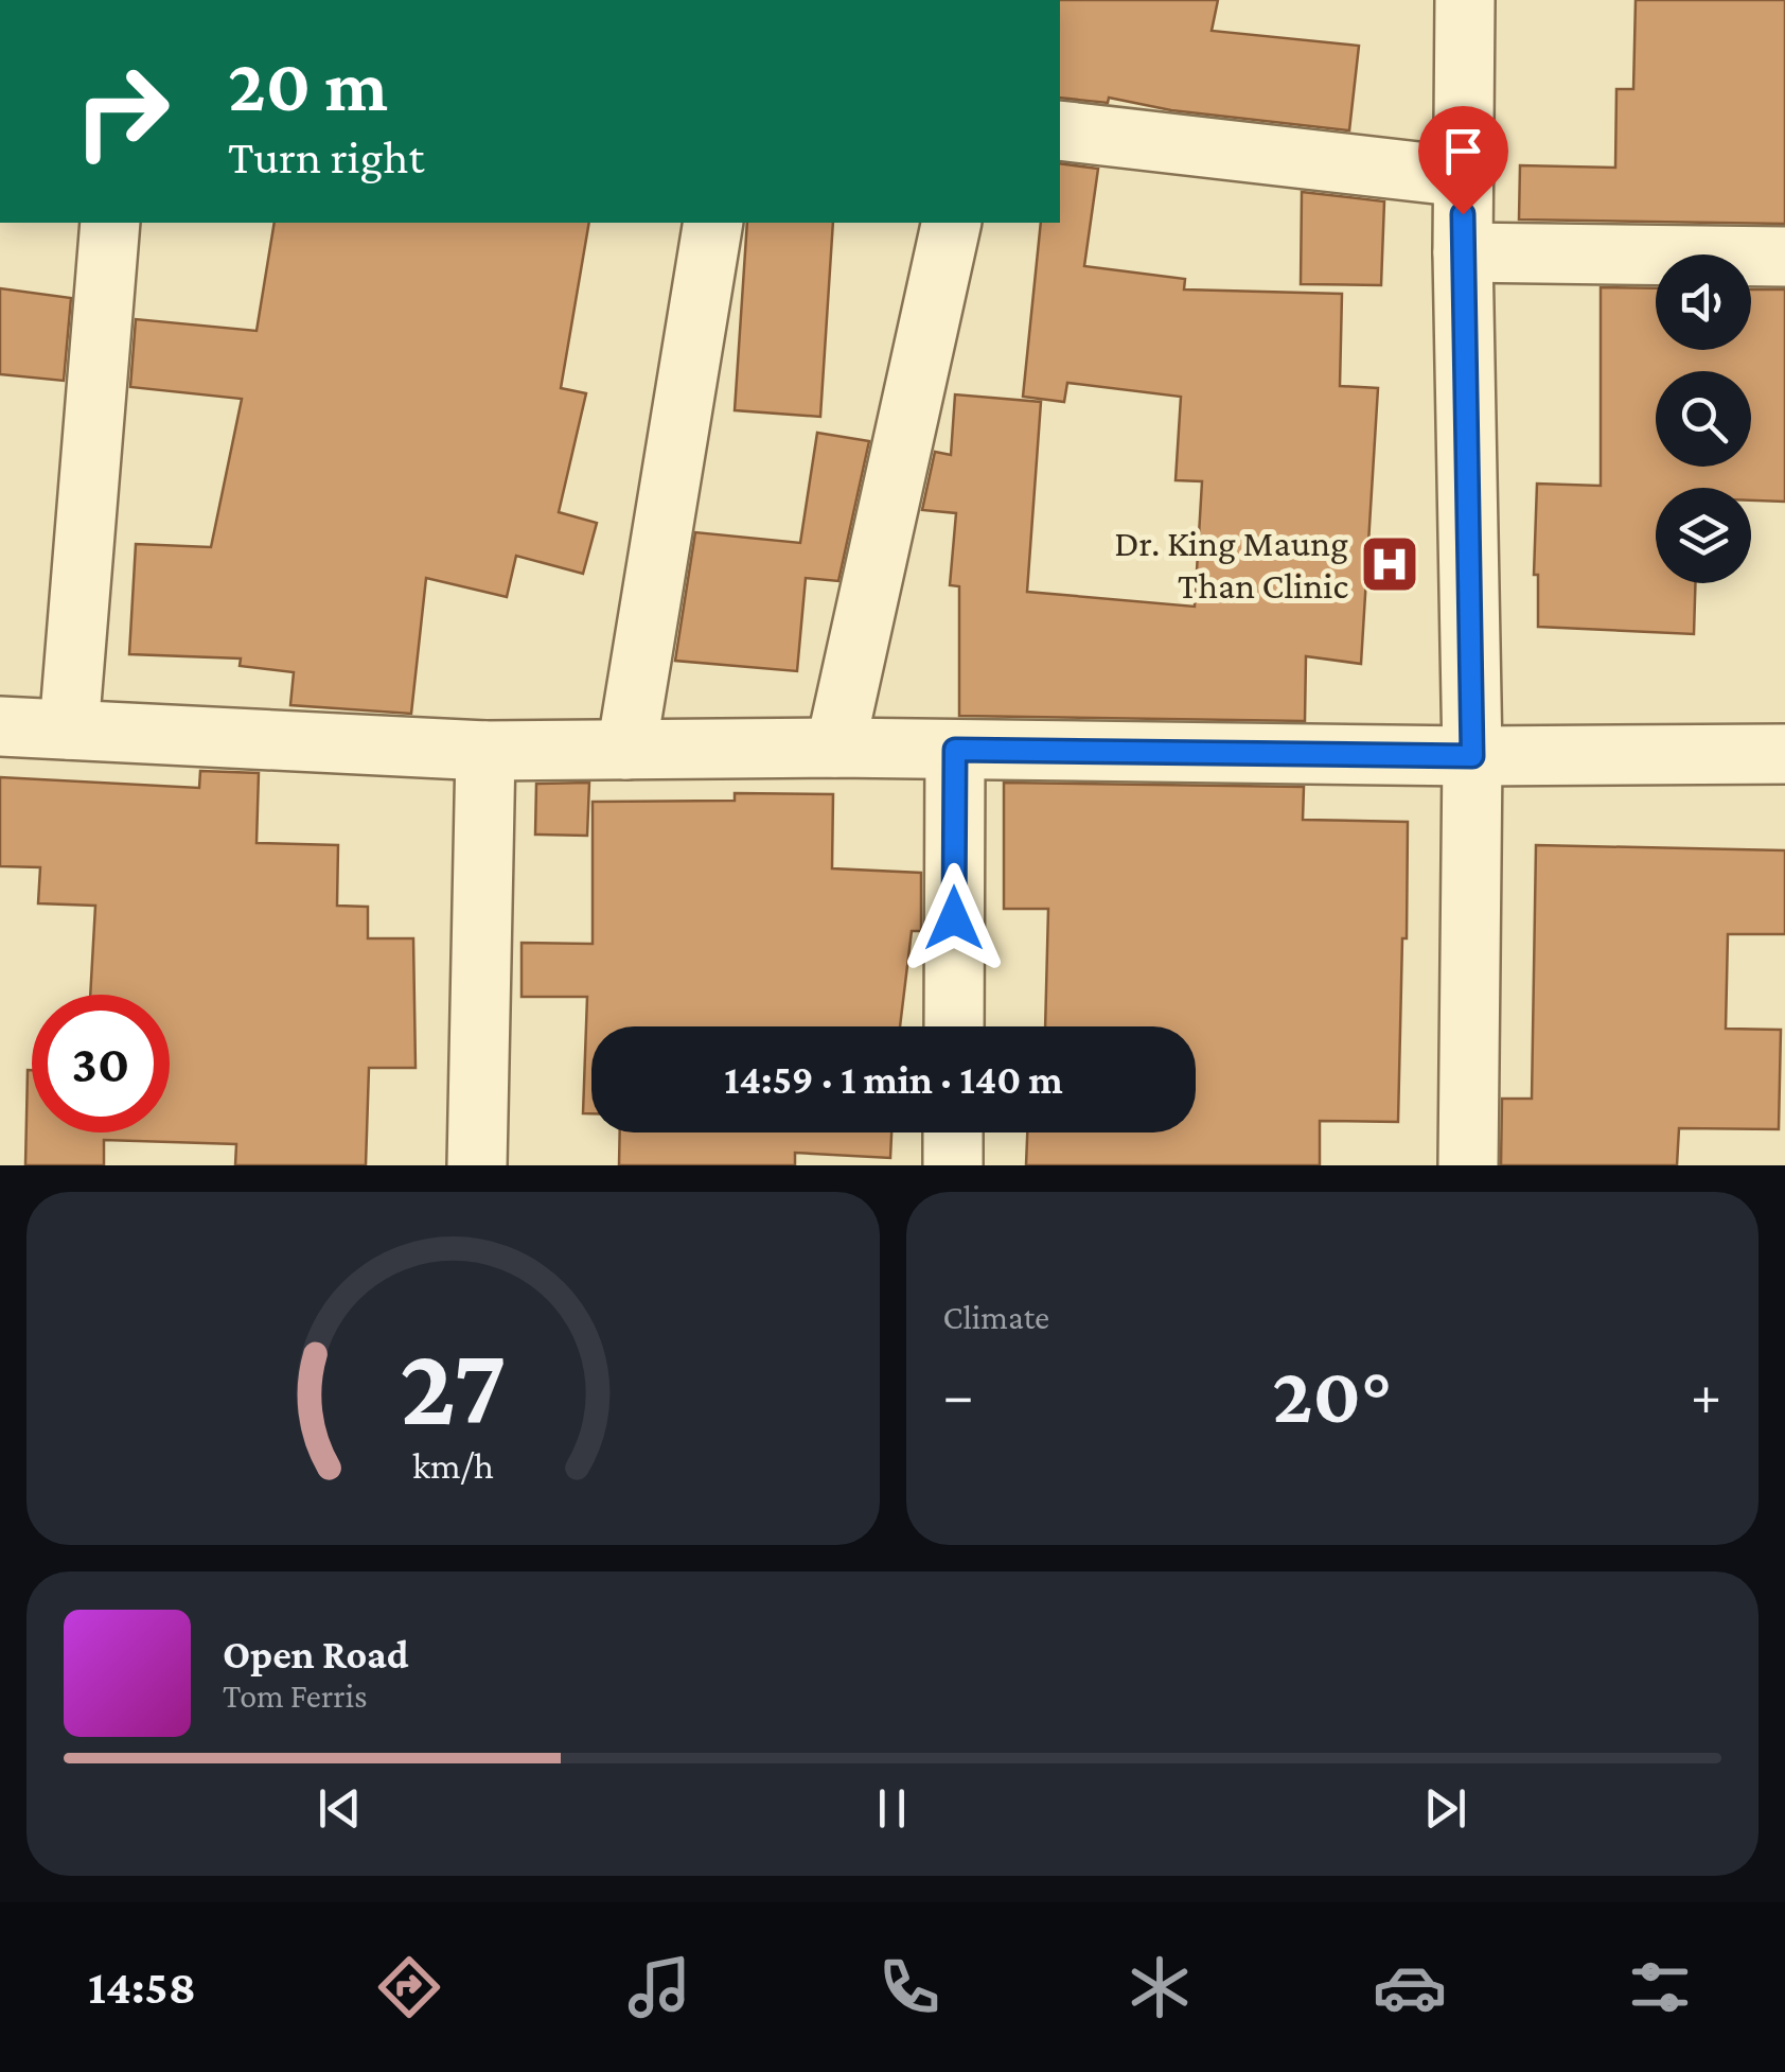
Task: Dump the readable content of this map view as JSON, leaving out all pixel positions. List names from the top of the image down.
{
  "places": {
    "hospital": ["Dr. King Maung Than Clinic"]
  },
  "page": {
    "turn": ["20 m", "Turn right"],
    "limit": "30",
    "trip": "14:59 · 1 min · 140 m",
    "tile": "Climate",
    "heat": ["−", "20°", "+"],
    "song": ["Open Road", "Tom Ferris"],
    "tabs": "14:58",
    "gauge": ["27", "km/h"]
  }
}
